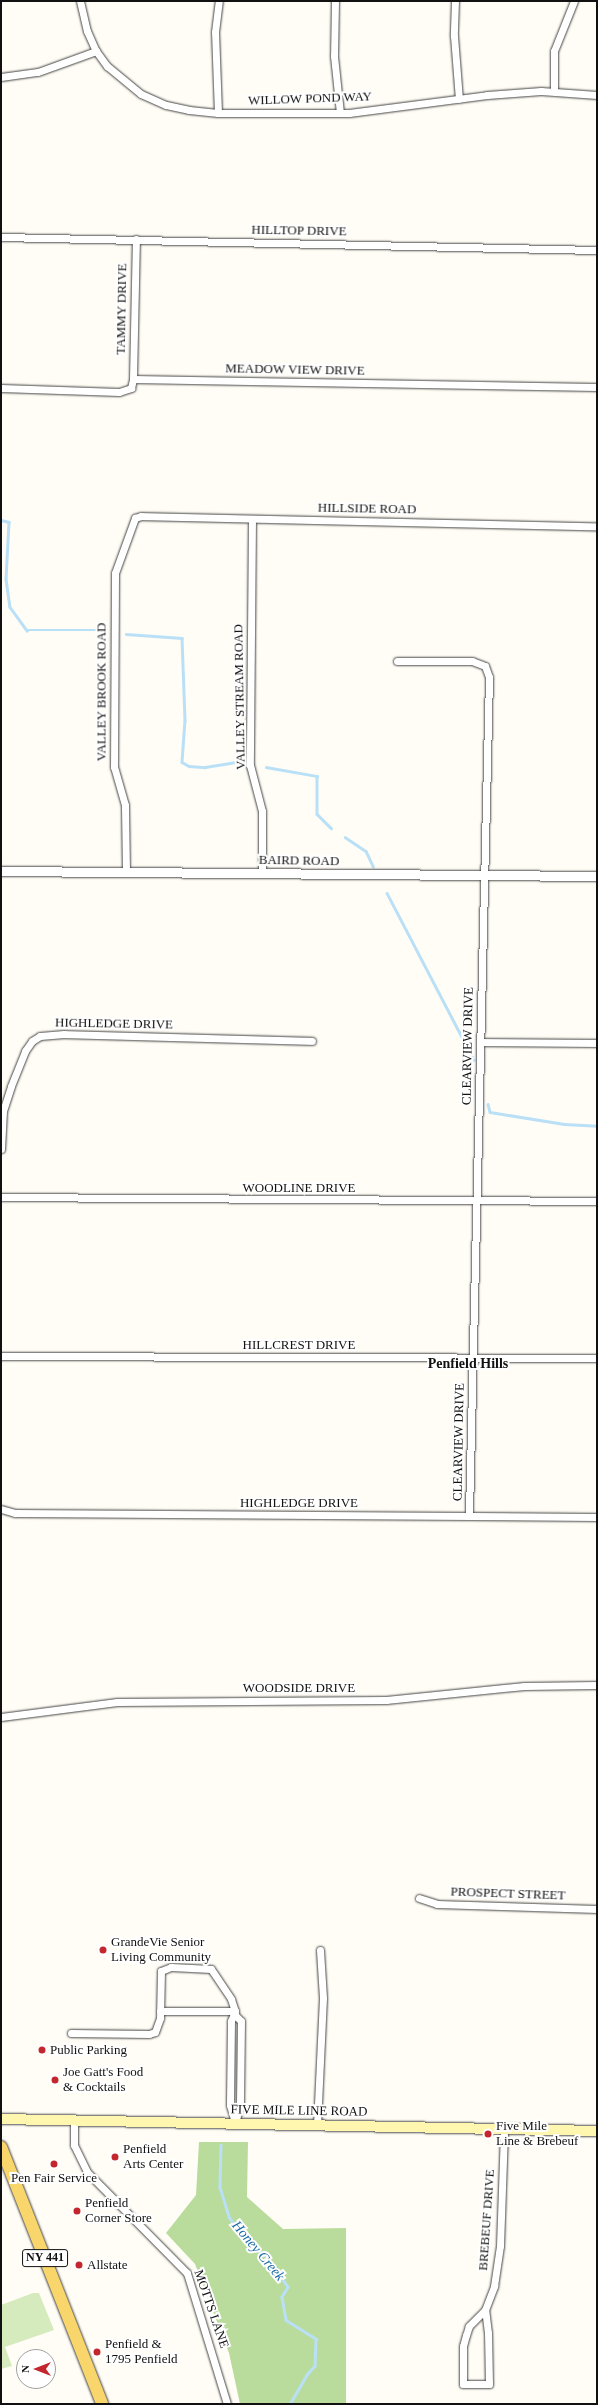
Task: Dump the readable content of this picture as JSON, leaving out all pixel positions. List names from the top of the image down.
{
  "streets": {
    "main road": ["FIVE MILE LINE ROAD", "NY 441"],
    "street": [
      "WILLOW POND WAY",
      "HILLTOP DRIVE",
      "TAMMY DRIVE",
      "MEADOW VIEW DRIVE",
      "HILLSIDE ROAD",
      "VALLEY BROOK ROAD",
      "VALLEY STREAM ROAD",
      "BAIRD ROAD",
      "HIGHLEDGE DRIVE",
      "CLEARVIEW DRIVE",
      "WOODLINE DRIVE",
      "HILLCREST DRIVE",
      "WOODSIDE DRIVE",
      "PROSPECT STREET",
      "BREBEUF DRIVE",
      "MOTTS LANE"
    ]
  },
  "crossings": [
    ["HILLTOP DRIVE", "TAMMY DRIVE"],
    ["TAMMY DRIVE", "MEADOW VIEW DRIVE"],
    ["HILLSIDE ROAD", "VALLEY BROOK ROAD"],
    ["HILLSIDE ROAD", "VALLEY STREAM ROAD"],
    ["VALLEY BROOK ROAD", "BAIRD ROAD"],
    ["VALLEY STREAM ROAD", "BAIRD ROAD"],
    ["BAIRD ROAD", "CLEARVIEW DRIVE"],
    ["HIGHLEDGE DRIVE", "CLEARVIEW DRIVE"],
    ["CLEARVIEW DRIVE", "WOODLINE DRIVE"],
    ["CLEARVIEW DRIVE", "HILLCREST DRIVE"],
    ["FIVE MILE LINE ROAD", "BREBEUF DRIVE"],
    ["FIVE MILE LINE ROAD", "MOTTS LANE"]
  ],
  "districts": ["Penfield Hills"],
  "water": ["Honey Creek"],
  "places": [
    "GrandeVie Senior Living Community",
    "Public Parking",
    "Joe Gatt's Food & Cocktails",
    "Five Mile Line & Brebeuf",
    "Penfield Arts Center",
    "Pen Fair Service",
    "Penfield Corner Store",
    "Allstate",
    "Penfield & 1795 Penfield"
  ],
  "north": "left"
}
